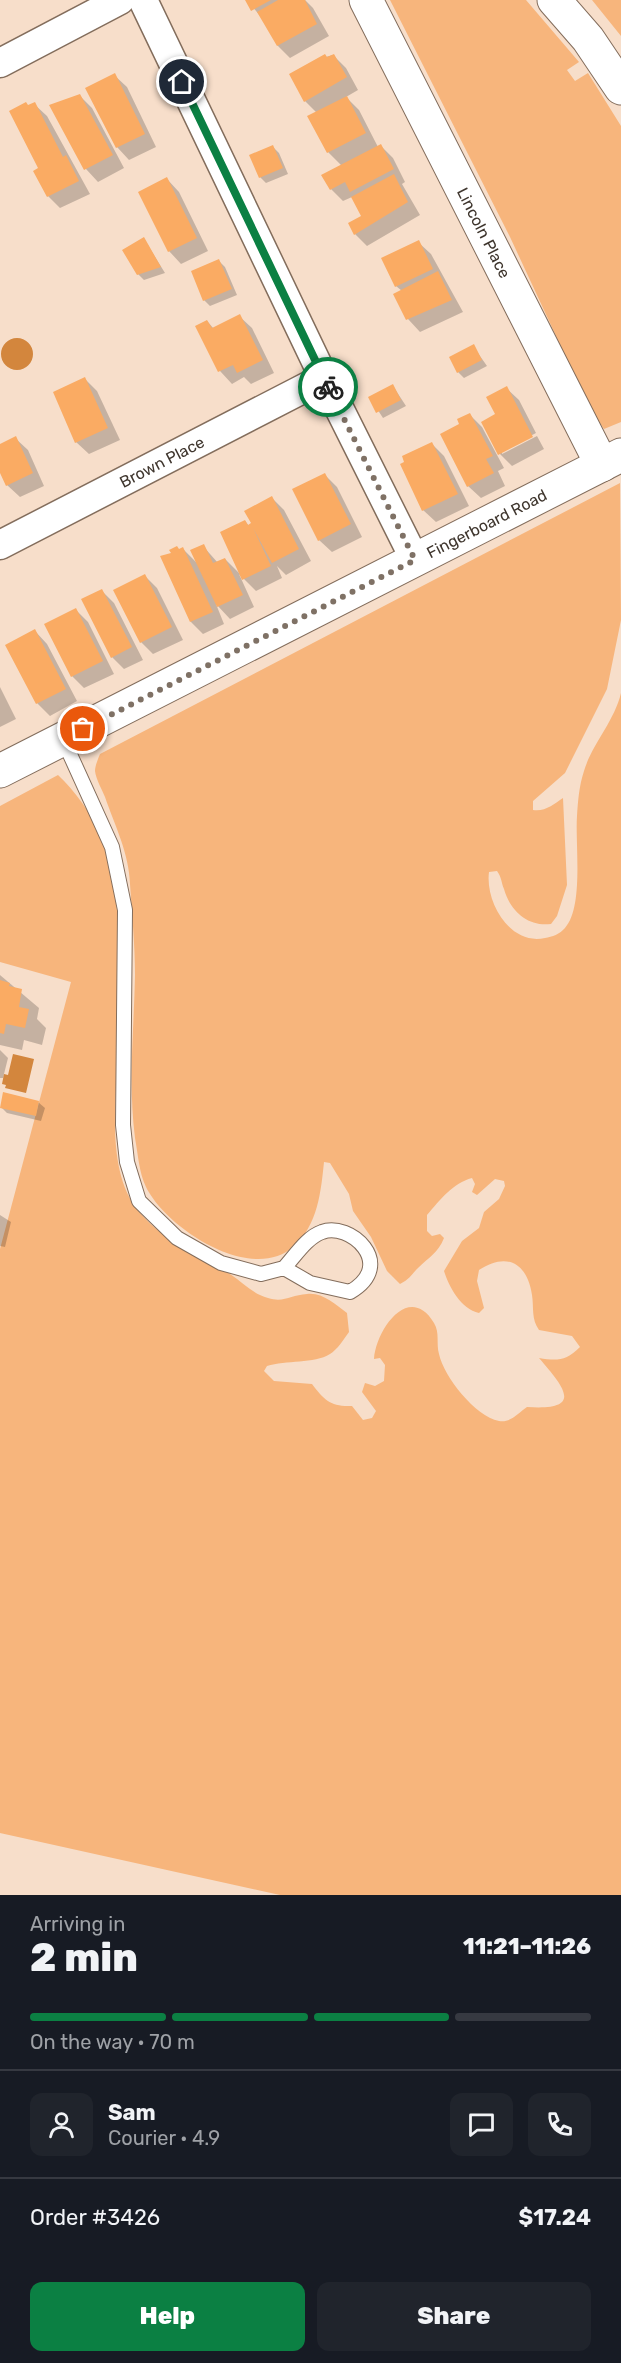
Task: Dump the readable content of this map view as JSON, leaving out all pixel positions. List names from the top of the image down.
{
  "streets": {
    "street": ["Lincoln Place", "Brown Place", "Fingerboard Road"]
  },
  "crossings": [
    ["Lincoln Place", "Fingerboard Road"]
  ],
  "page": {
    "heading": ["2 min", "Arriving in", "11:21–11:26"],
    "panel": [
      "Sam",
      "Courier · 4.9",
      "Order #3426",
      "$17.24"
    ],
    "bar": "On the way · 70 m",
    "buttons": ["Help", "Share"]
  }
}
